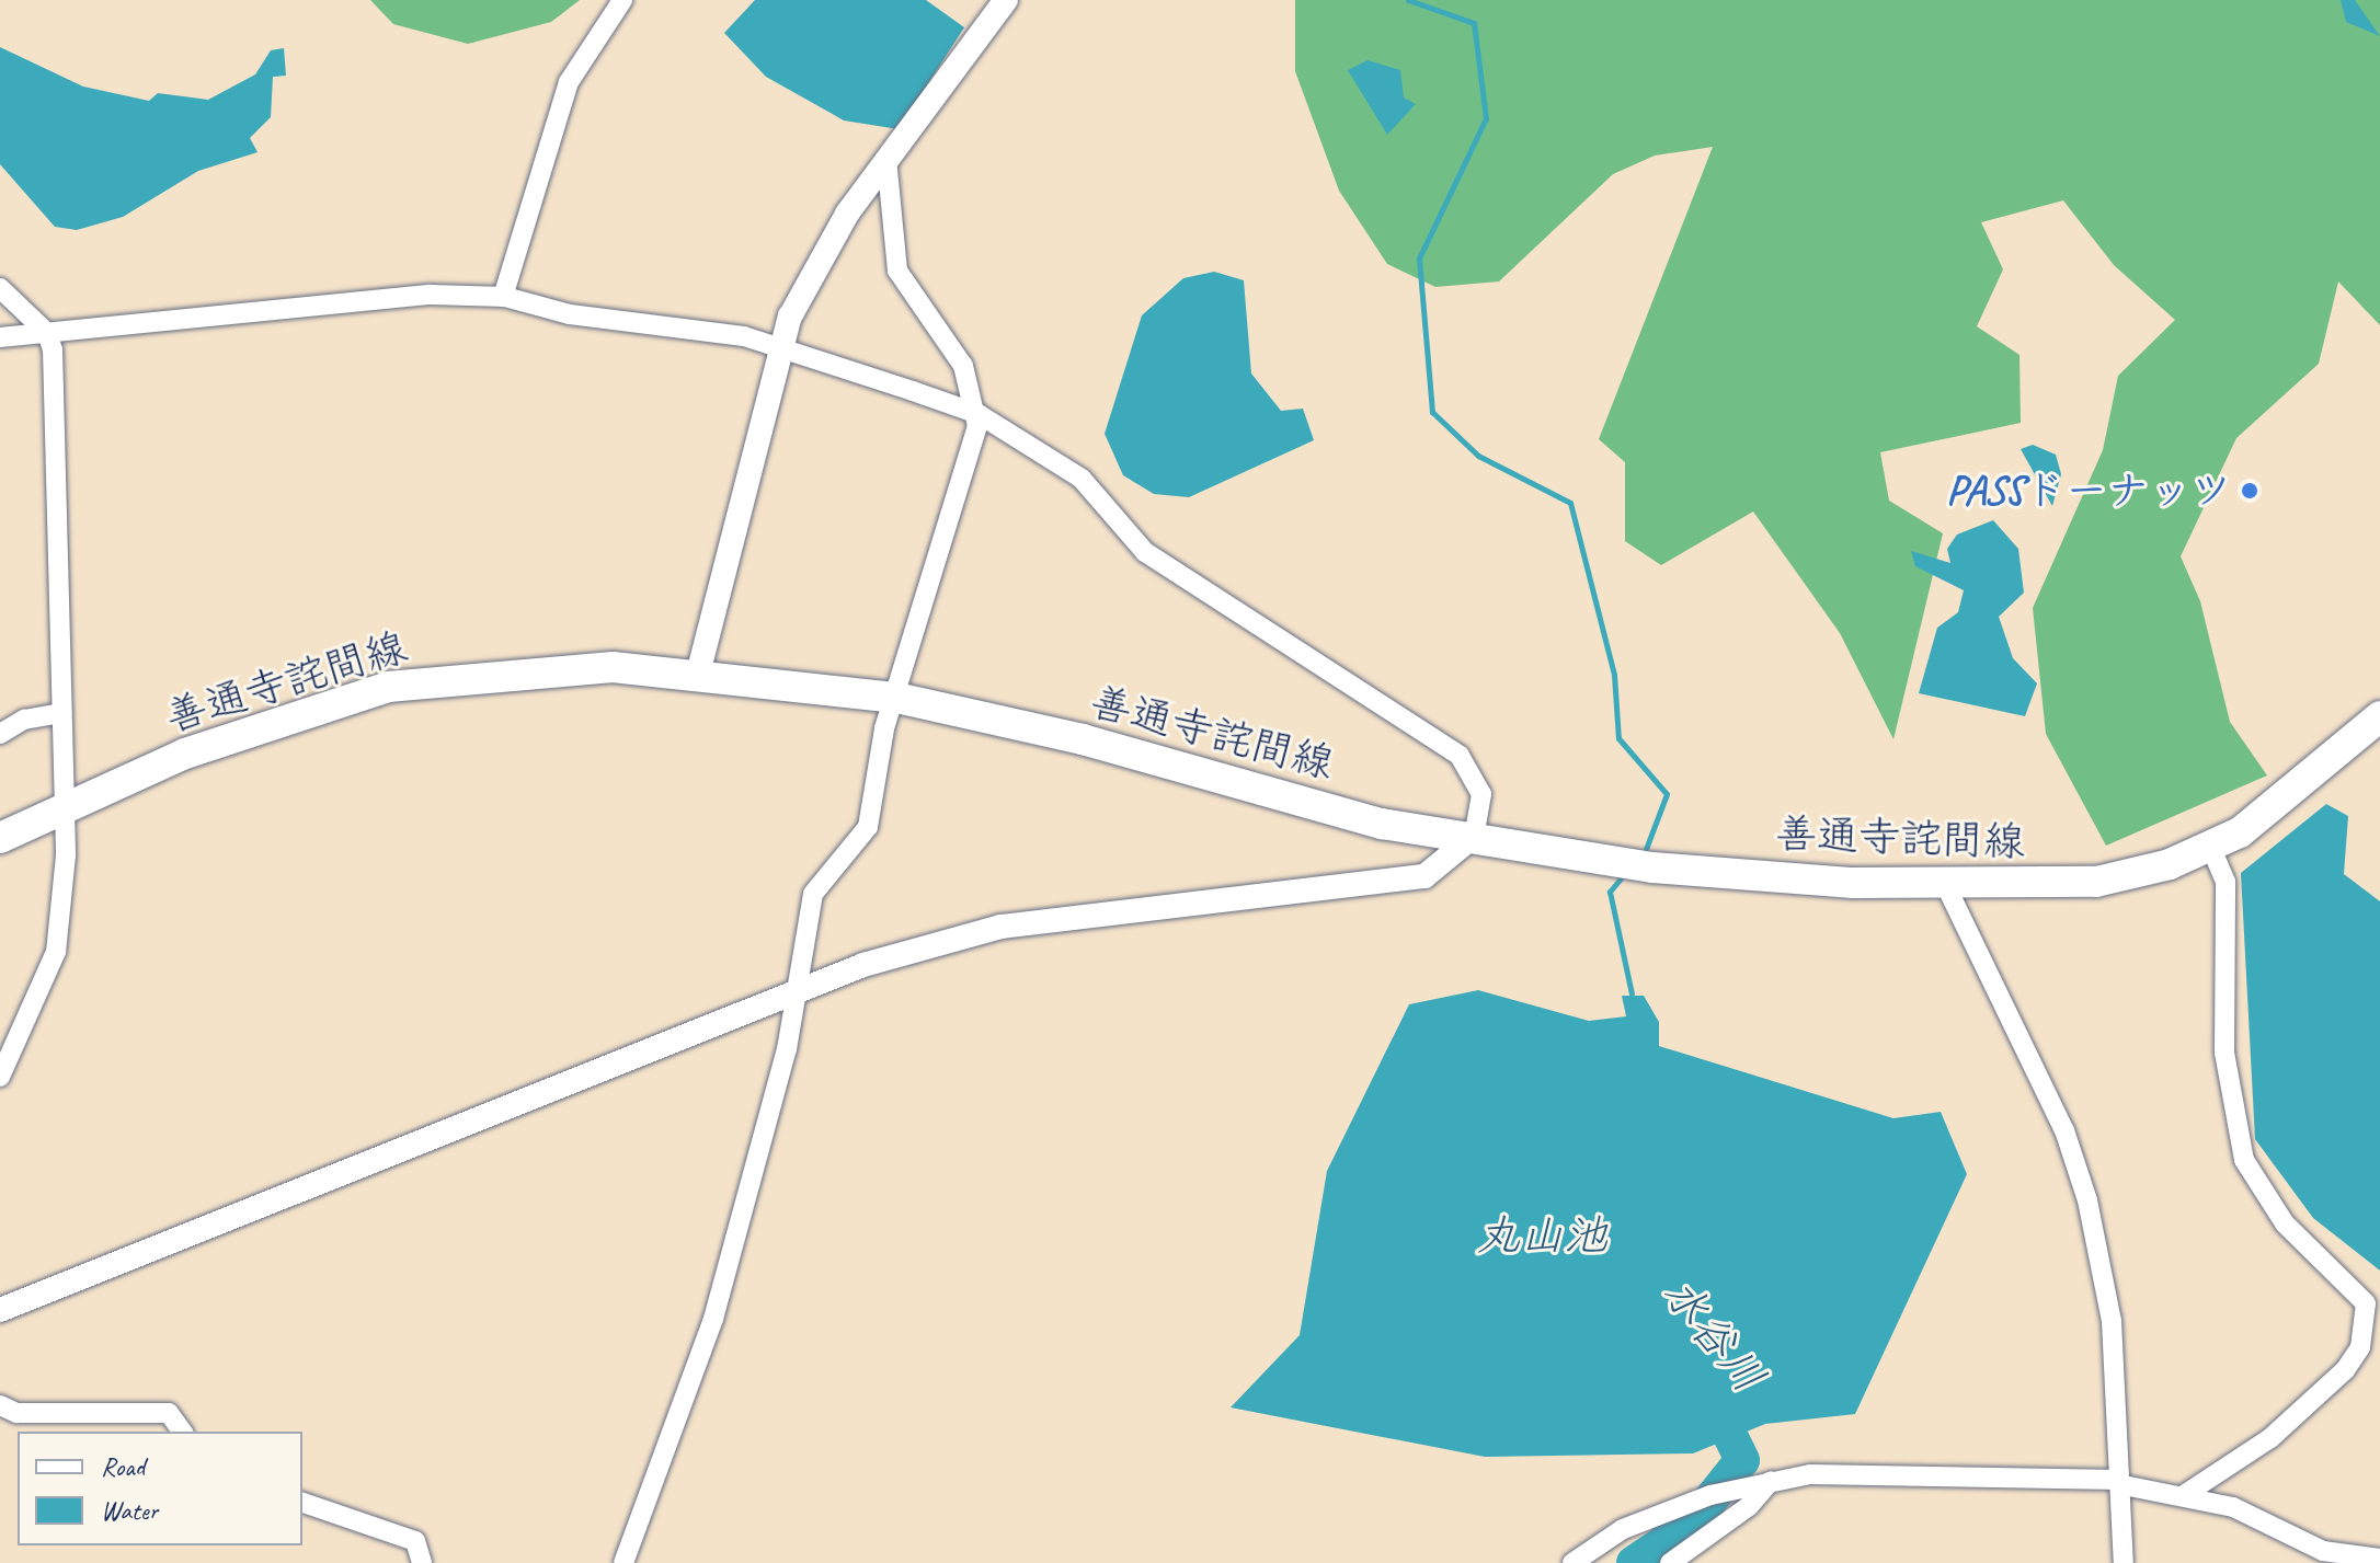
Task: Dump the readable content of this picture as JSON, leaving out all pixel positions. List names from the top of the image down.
{
  "streets": {
    "main road": ["善通寺詫間線"]
  },
  "water": ["丸山池", "水谷川"],
  "places": ["PASSドーナッツ"],
  "legend": ["Road", "Water"]
}
